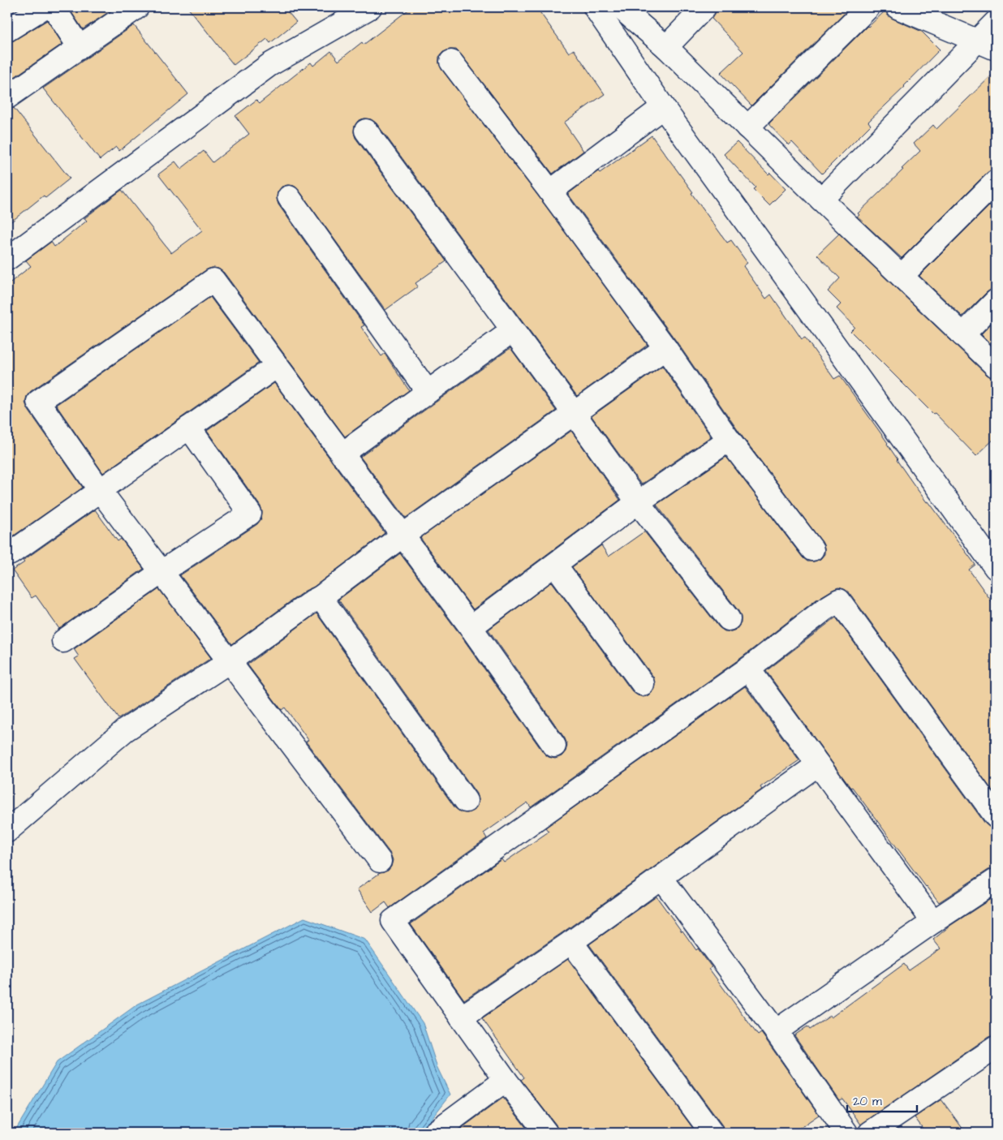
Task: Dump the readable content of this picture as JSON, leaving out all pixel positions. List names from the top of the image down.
{
  "scale_bar": "20 m"
}
